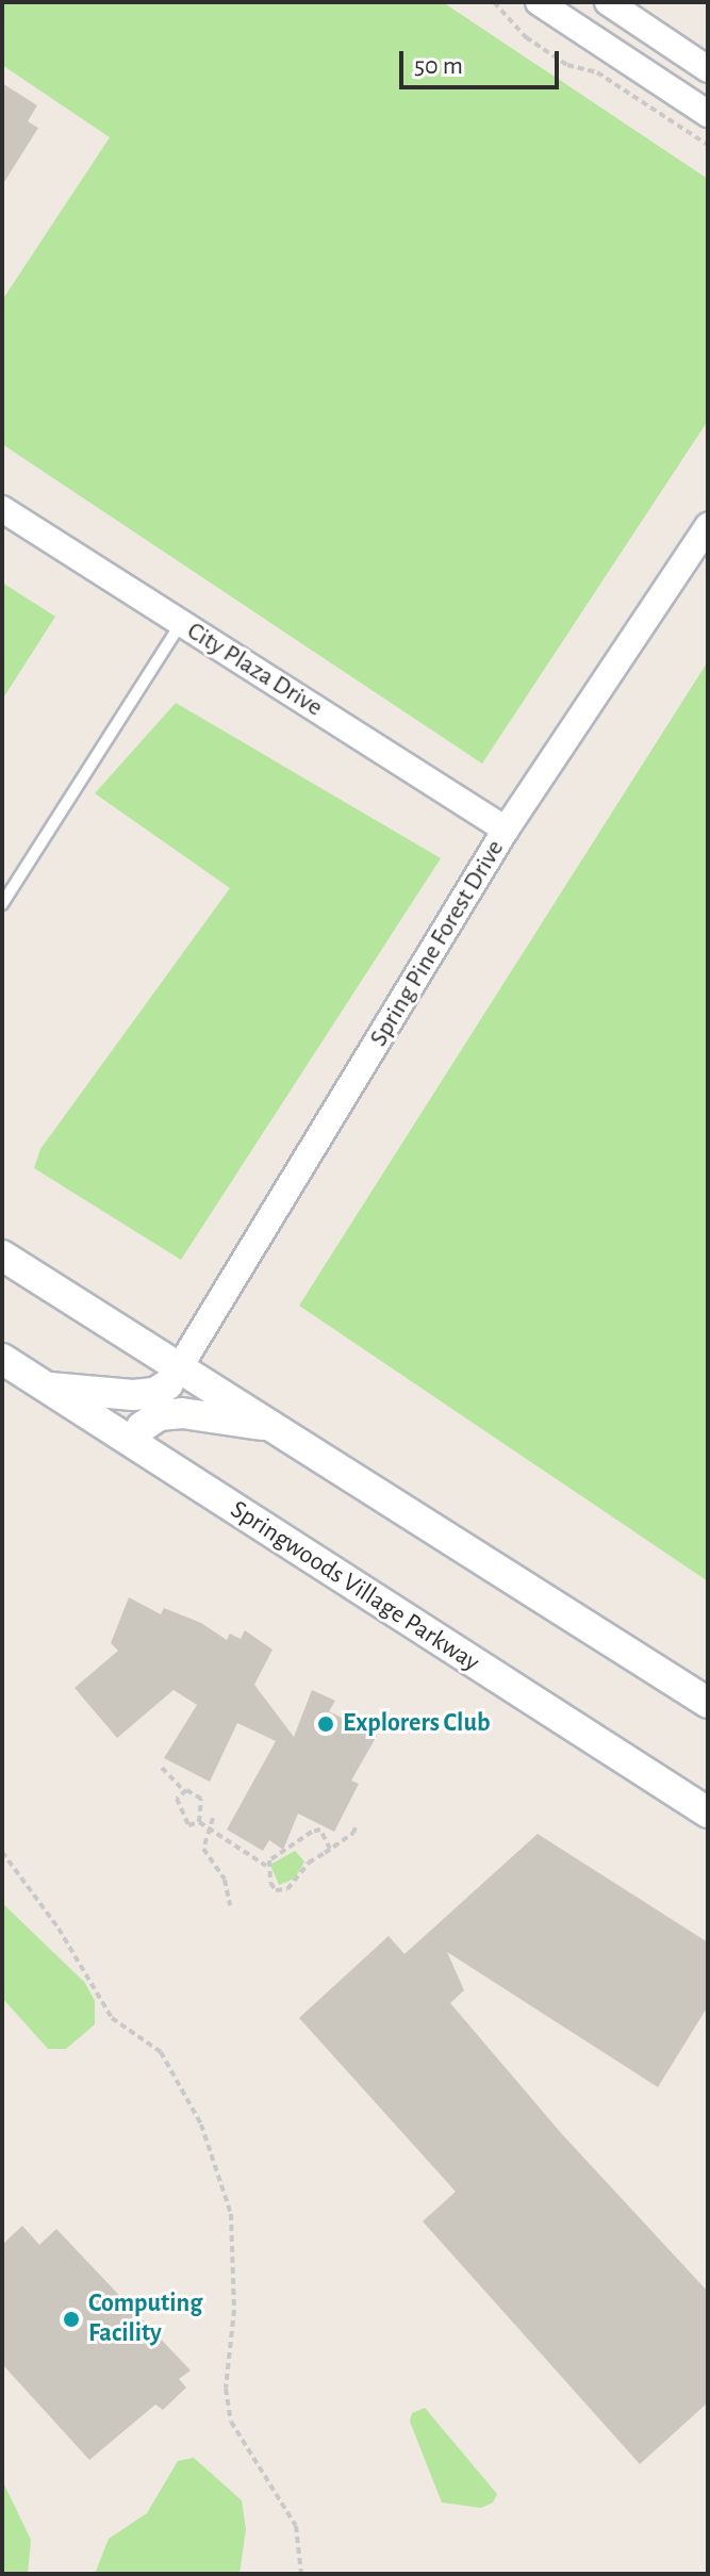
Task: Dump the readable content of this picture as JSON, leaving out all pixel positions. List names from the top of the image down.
{
  "streets": {
    "main road": ["Springwoods Village Parkway"],
    "street": ["City Plaza Drive", "Spring Pine Forest Drive"]
  },
  "crossings": [
    ["City Plaza Drive", "Spring Pine Forest Drive"]
  ],
  "places": ["Explorers Club", "Computing Facility"],
  "scale_bar": "50 m"
}
